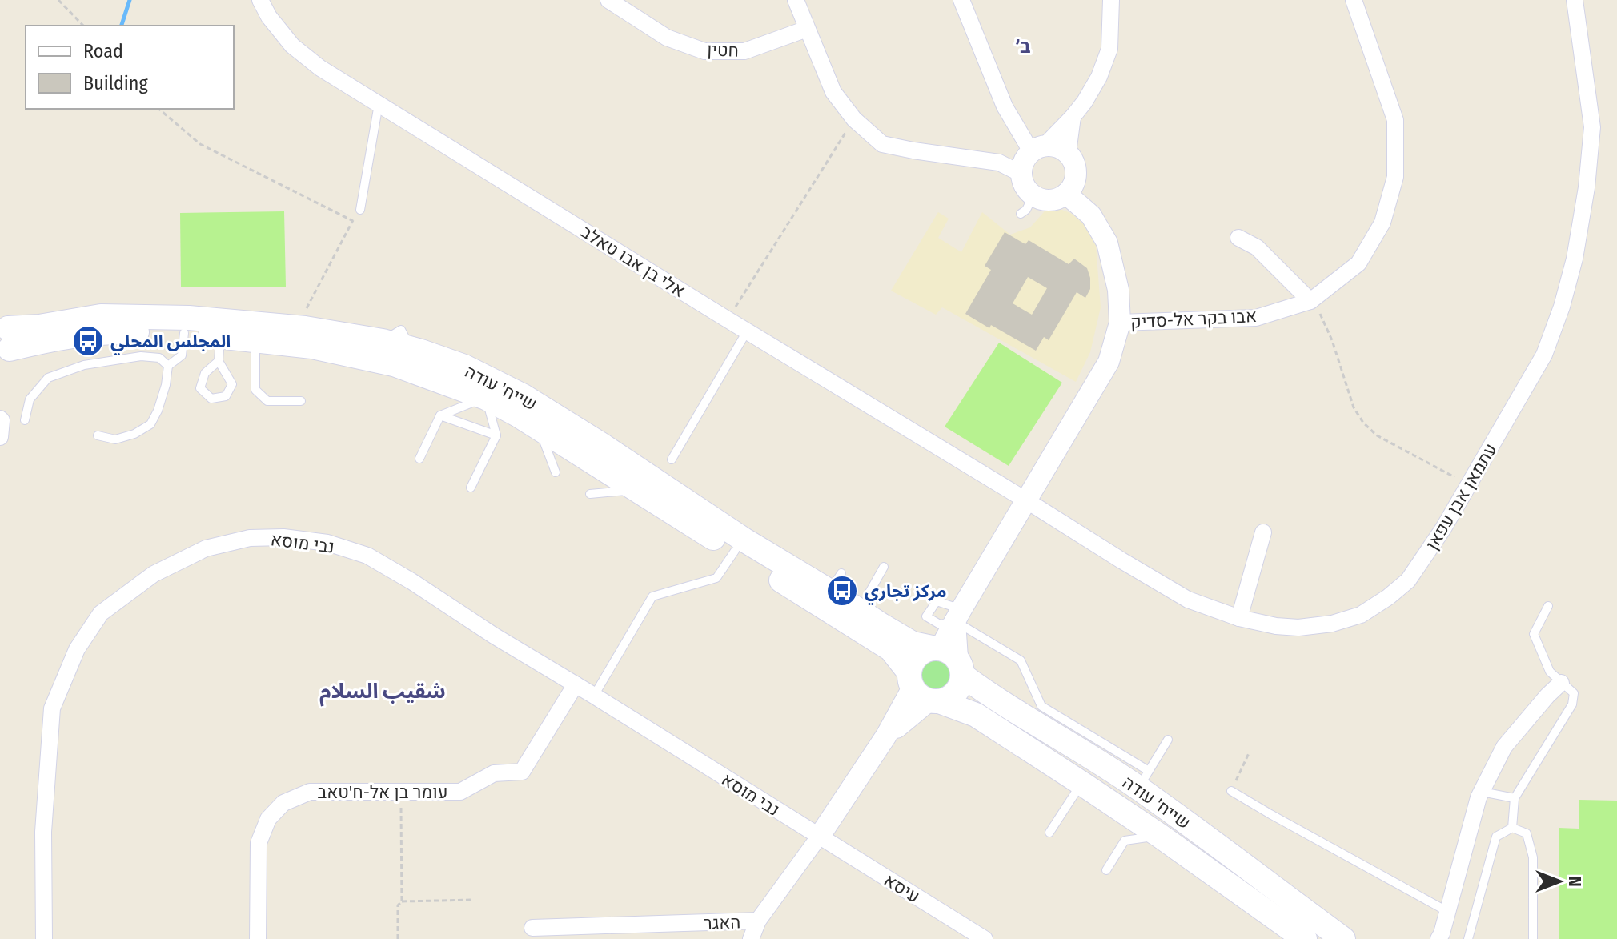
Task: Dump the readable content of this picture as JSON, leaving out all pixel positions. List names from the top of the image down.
{
  "streets": {
    "main road": ["שייח' עודה"],
    "street": [
      "חטין",
      "אלי בן אבו טאלב",
      "אבו בקר אל-סדיק",
      "עתמאן אבן עפאן",
      "נבי מוסא",
      "עומר בן אל-ח'טאב",
      "עיסא",
      "האגר"
    ]
  },
  "crossings": [
    ["אלי בן אבו טאלב", "עתמאן אבן עפאן"],
    ["נבי מוסא", "עומר בן אל-ח'טאב"],
    ["נבי מוסא", "עיסא"]
  ],
  "districts": ["ב׳", "شقيب السلام"],
  "places": {
    "bus stop": ["المجلس المحلي", "مركز تجاري"]
  },
  "legend": ["Road", "Building"],
  "north": "right"
}
